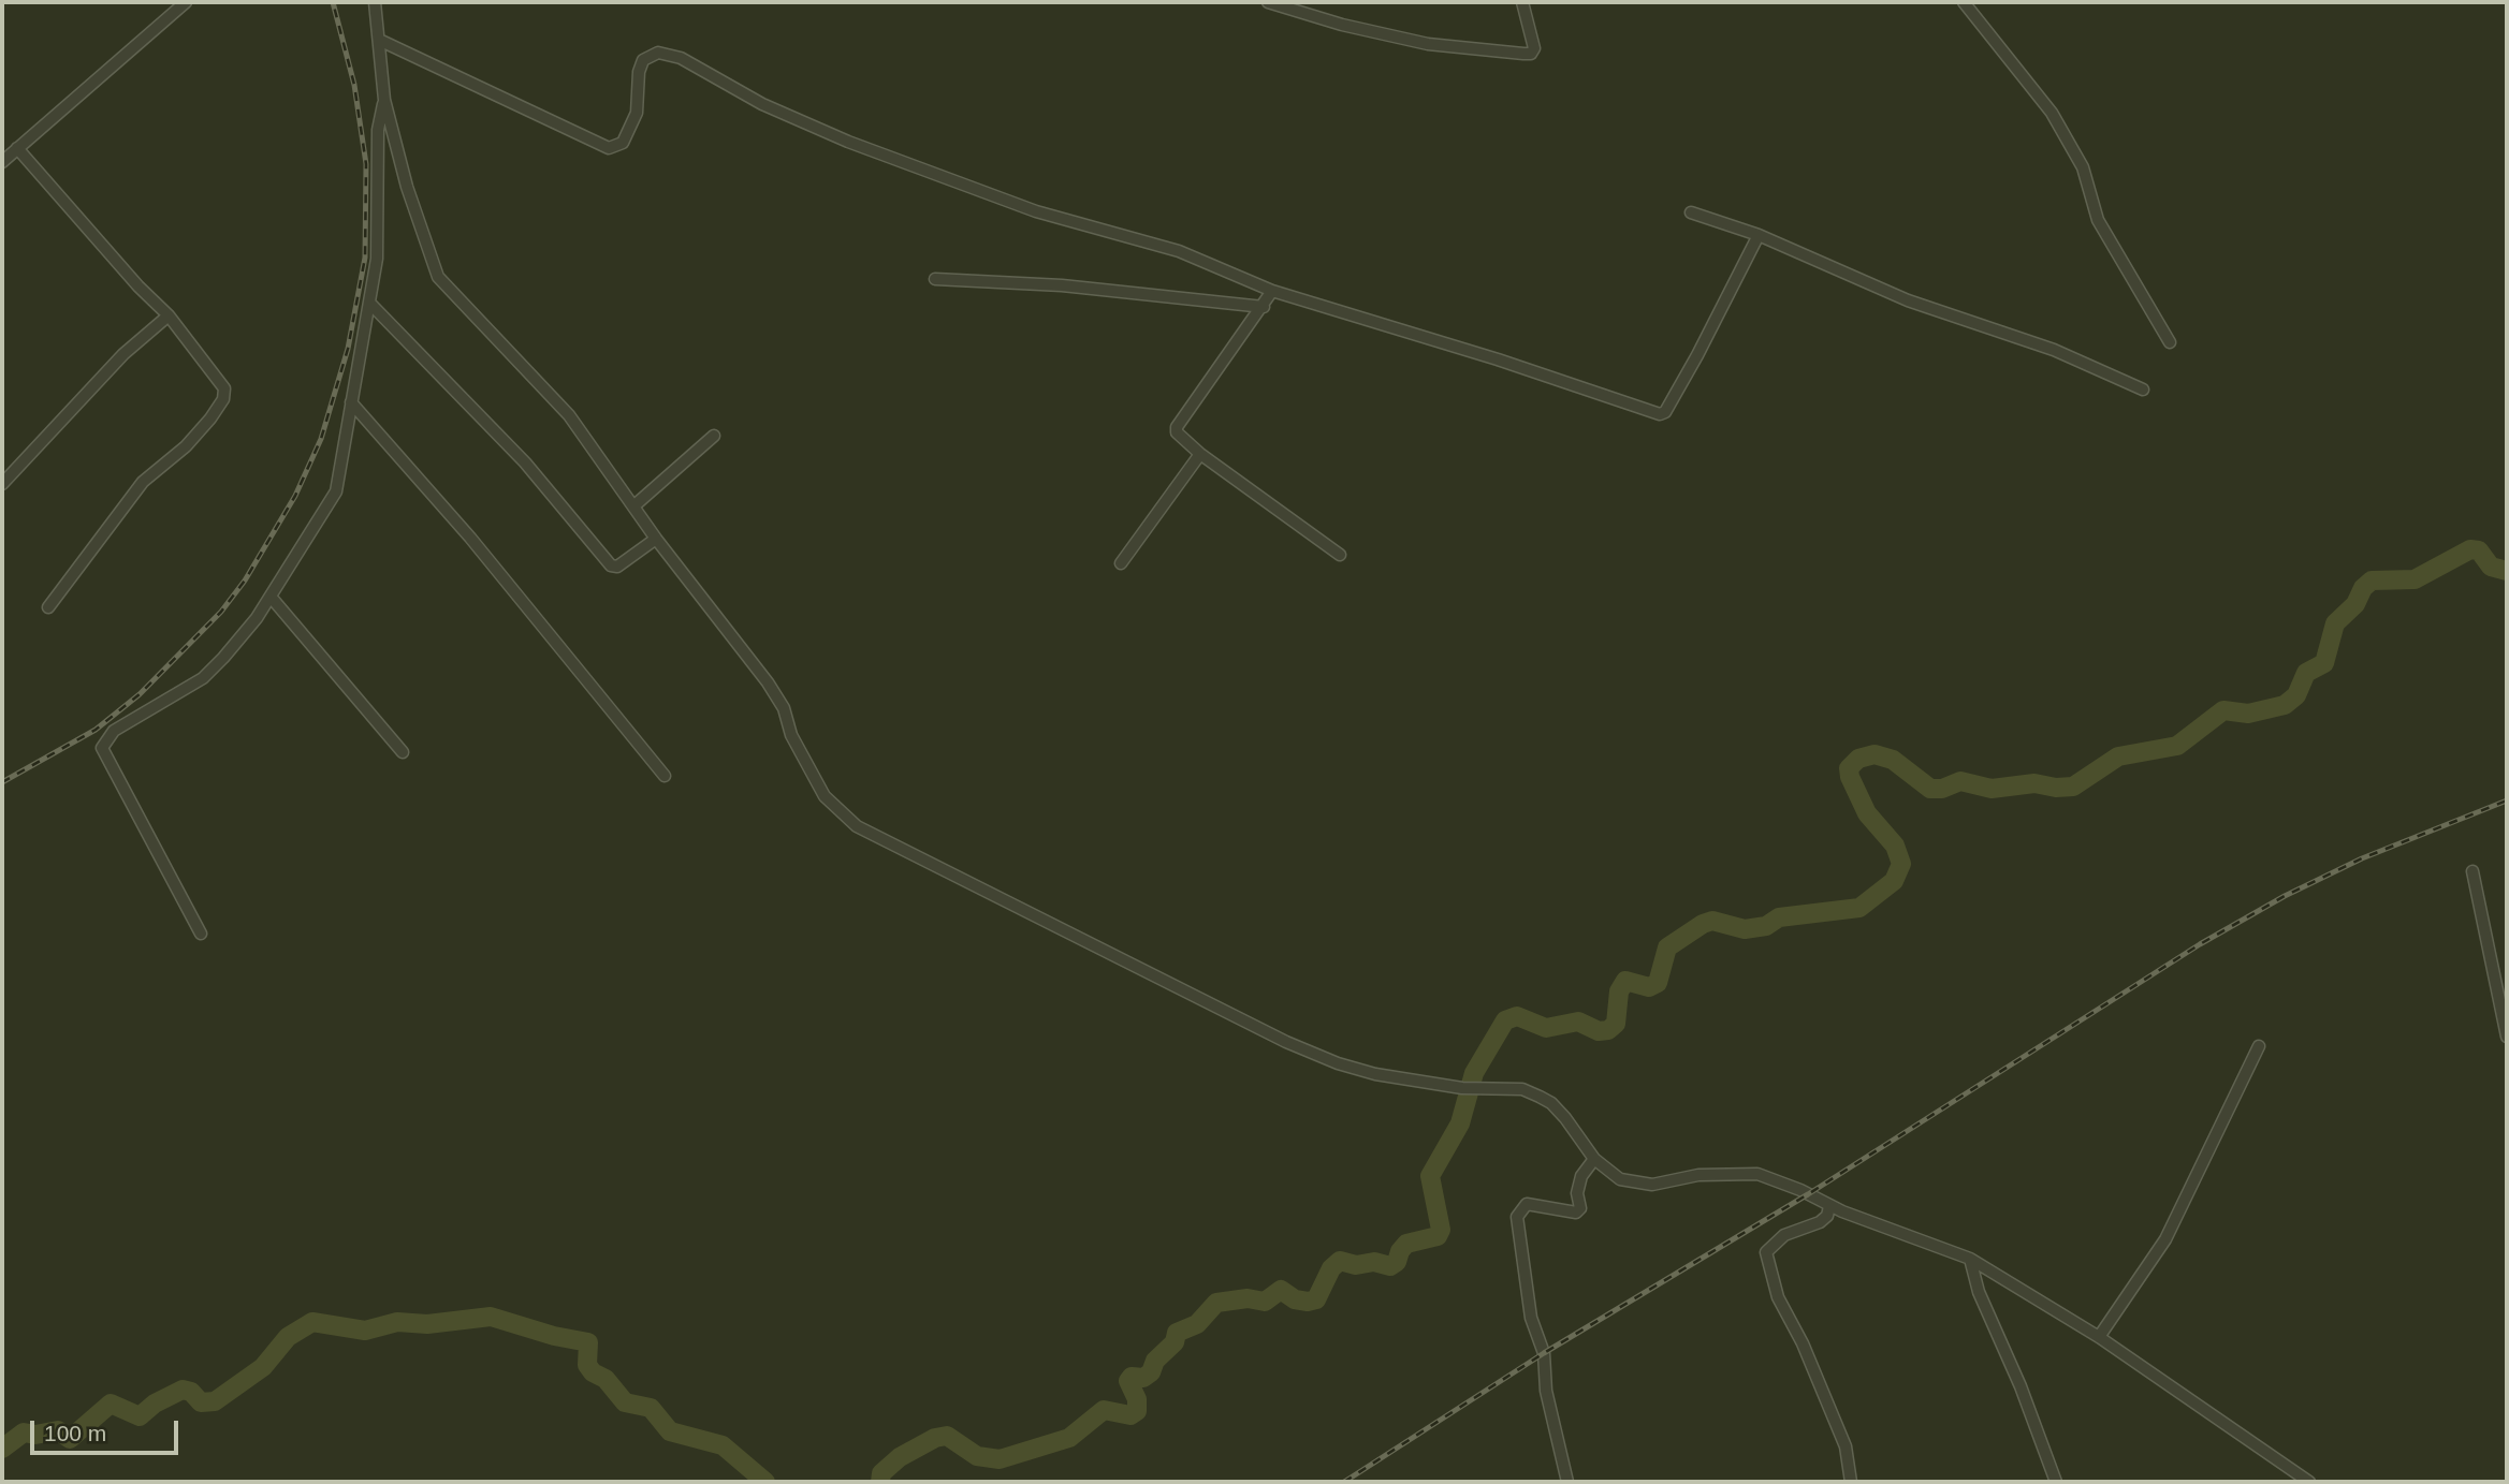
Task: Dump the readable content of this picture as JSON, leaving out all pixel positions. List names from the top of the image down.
{
  "scale_bar": "100 m"
}
